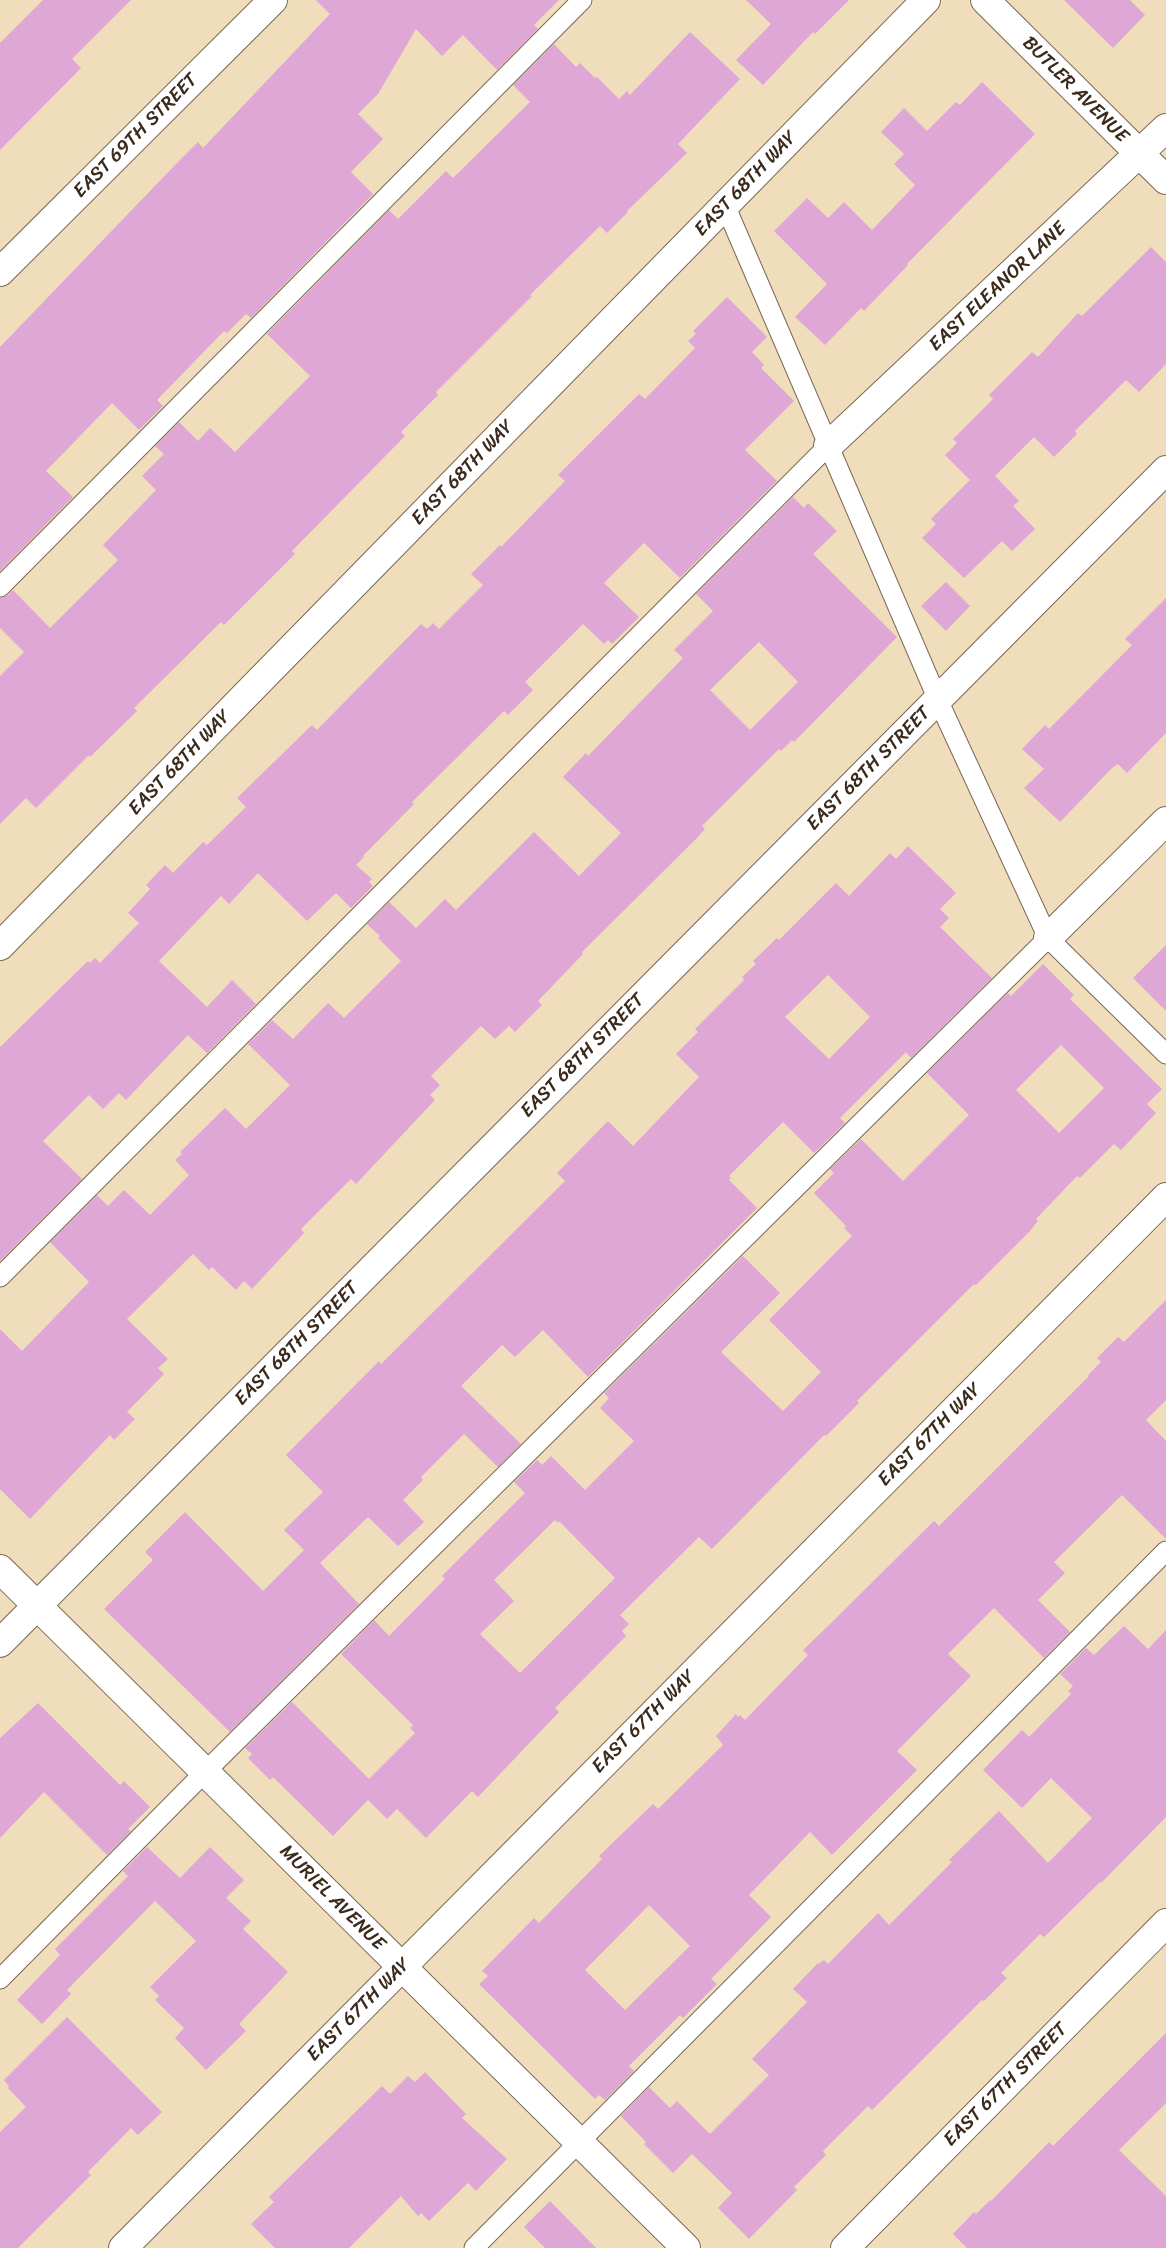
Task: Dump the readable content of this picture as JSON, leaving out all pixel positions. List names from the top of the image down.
{
  "streets": {
    "street": [
      "BUTLER AVENUE",
      "EAST 69TH STREET",
      "EAST 68TH WAY",
      "EAST ELEANOR LANE",
      "EAST 68TH STREET",
      "EAST 67TH WAY",
      "MURIEL AVENUE",
      "EAST 67TH STREET"
    ]
  },
  "crossings": [
    ["BUTLER AVENUE", "EAST ELEANOR LANE"],
    ["EAST 68TH STREET", "MURIEL AVENUE"],
    ["EAST 67TH WAY", "MURIEL AVENUE"]
  ]
}
